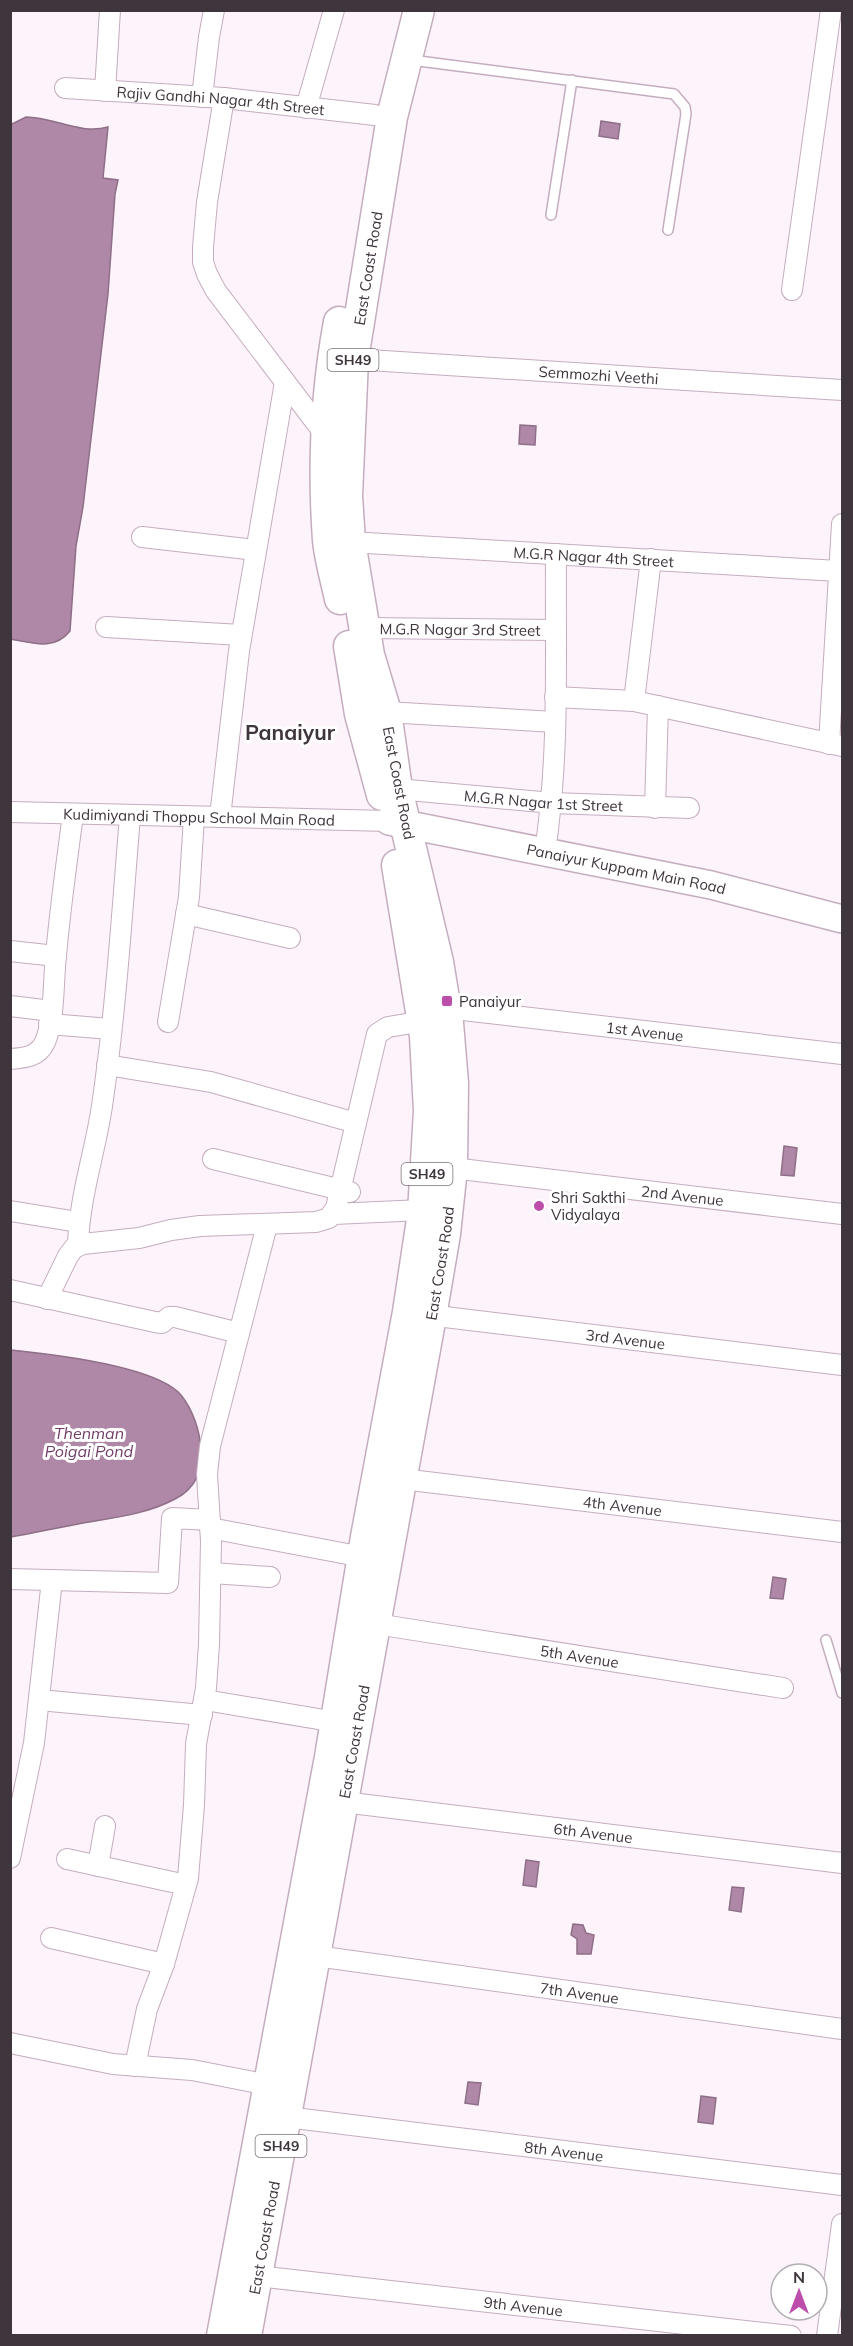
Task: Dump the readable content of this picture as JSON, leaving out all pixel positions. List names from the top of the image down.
{
  "streets": {
    "main road": ["East Coast Road", "SH49"],
    "street": [
      "Rajiv Gandhi Nagar 4th Street",
      "Semmozhi Veethi",
      "M.G.R Nagar 4th Street",
      "M.G.R Nagar 3rd Street",
      "M.G.R Nagar 1st Street",
      "Kudimiyandi Thoppu School Main Road",
      "Panaiyur Kuppam Main Road",
      "1st Avenue",
      "2nd Avenue",
      "3rd Avenue",
      "4th Avenue",
      "5th Avenue",
      "6th Avenue",
      "7th Avenue",
      "8th Avenue",
      "9th Avenue"
    ]
  },
  "crossings": [
    ["Rajiv Gandhi Nagar 4th Street", "East Coast Road"],
    ["East Coast Road", "Semmozhi Veethi"],
    ["East Coast Road", "M.G.R Nagar 4th Street"],
    ["East Coast Road", "M.G.R Nagar 3rd Street"],
    ["East Coast Road", "M.G.R Nagar 1st Street"],
    ["East Coast Road", "Kudimiyandi Thoppu School Main Road"],
    ["East Coast Road", "Panaiyur Kuppam Main Road"],
    ["East Coast Road", "1st Avenue"],
    ["East Coast Road", "2nd Avenue"],
    ["East Coast Road", "3rd Avenue"],
    ["East Coast Road", "4th Avenue"],
    ["East Coast Road", "5th Avenue"],
    ["East Coast Road", "6th Avenue"],
    ["East Coast Road", "7th Avenue"],
    ["East Coast Road", "8th Avenue"],
    ["East Coast Road", "9th Avenue"],
    ["Kudimiyandi Thoppu School Main Road", "Panaiyur Kuppam Main Road"]
  ],
  "districts": ["Panaiyur"],
  "water": ["Thenman Poigai Pond"],
  "places": {
    "transit": ["Panaiyur"],
    "other": ["Shri Sakthi Vidyalaya"]
  },
  "north": "top"
}
